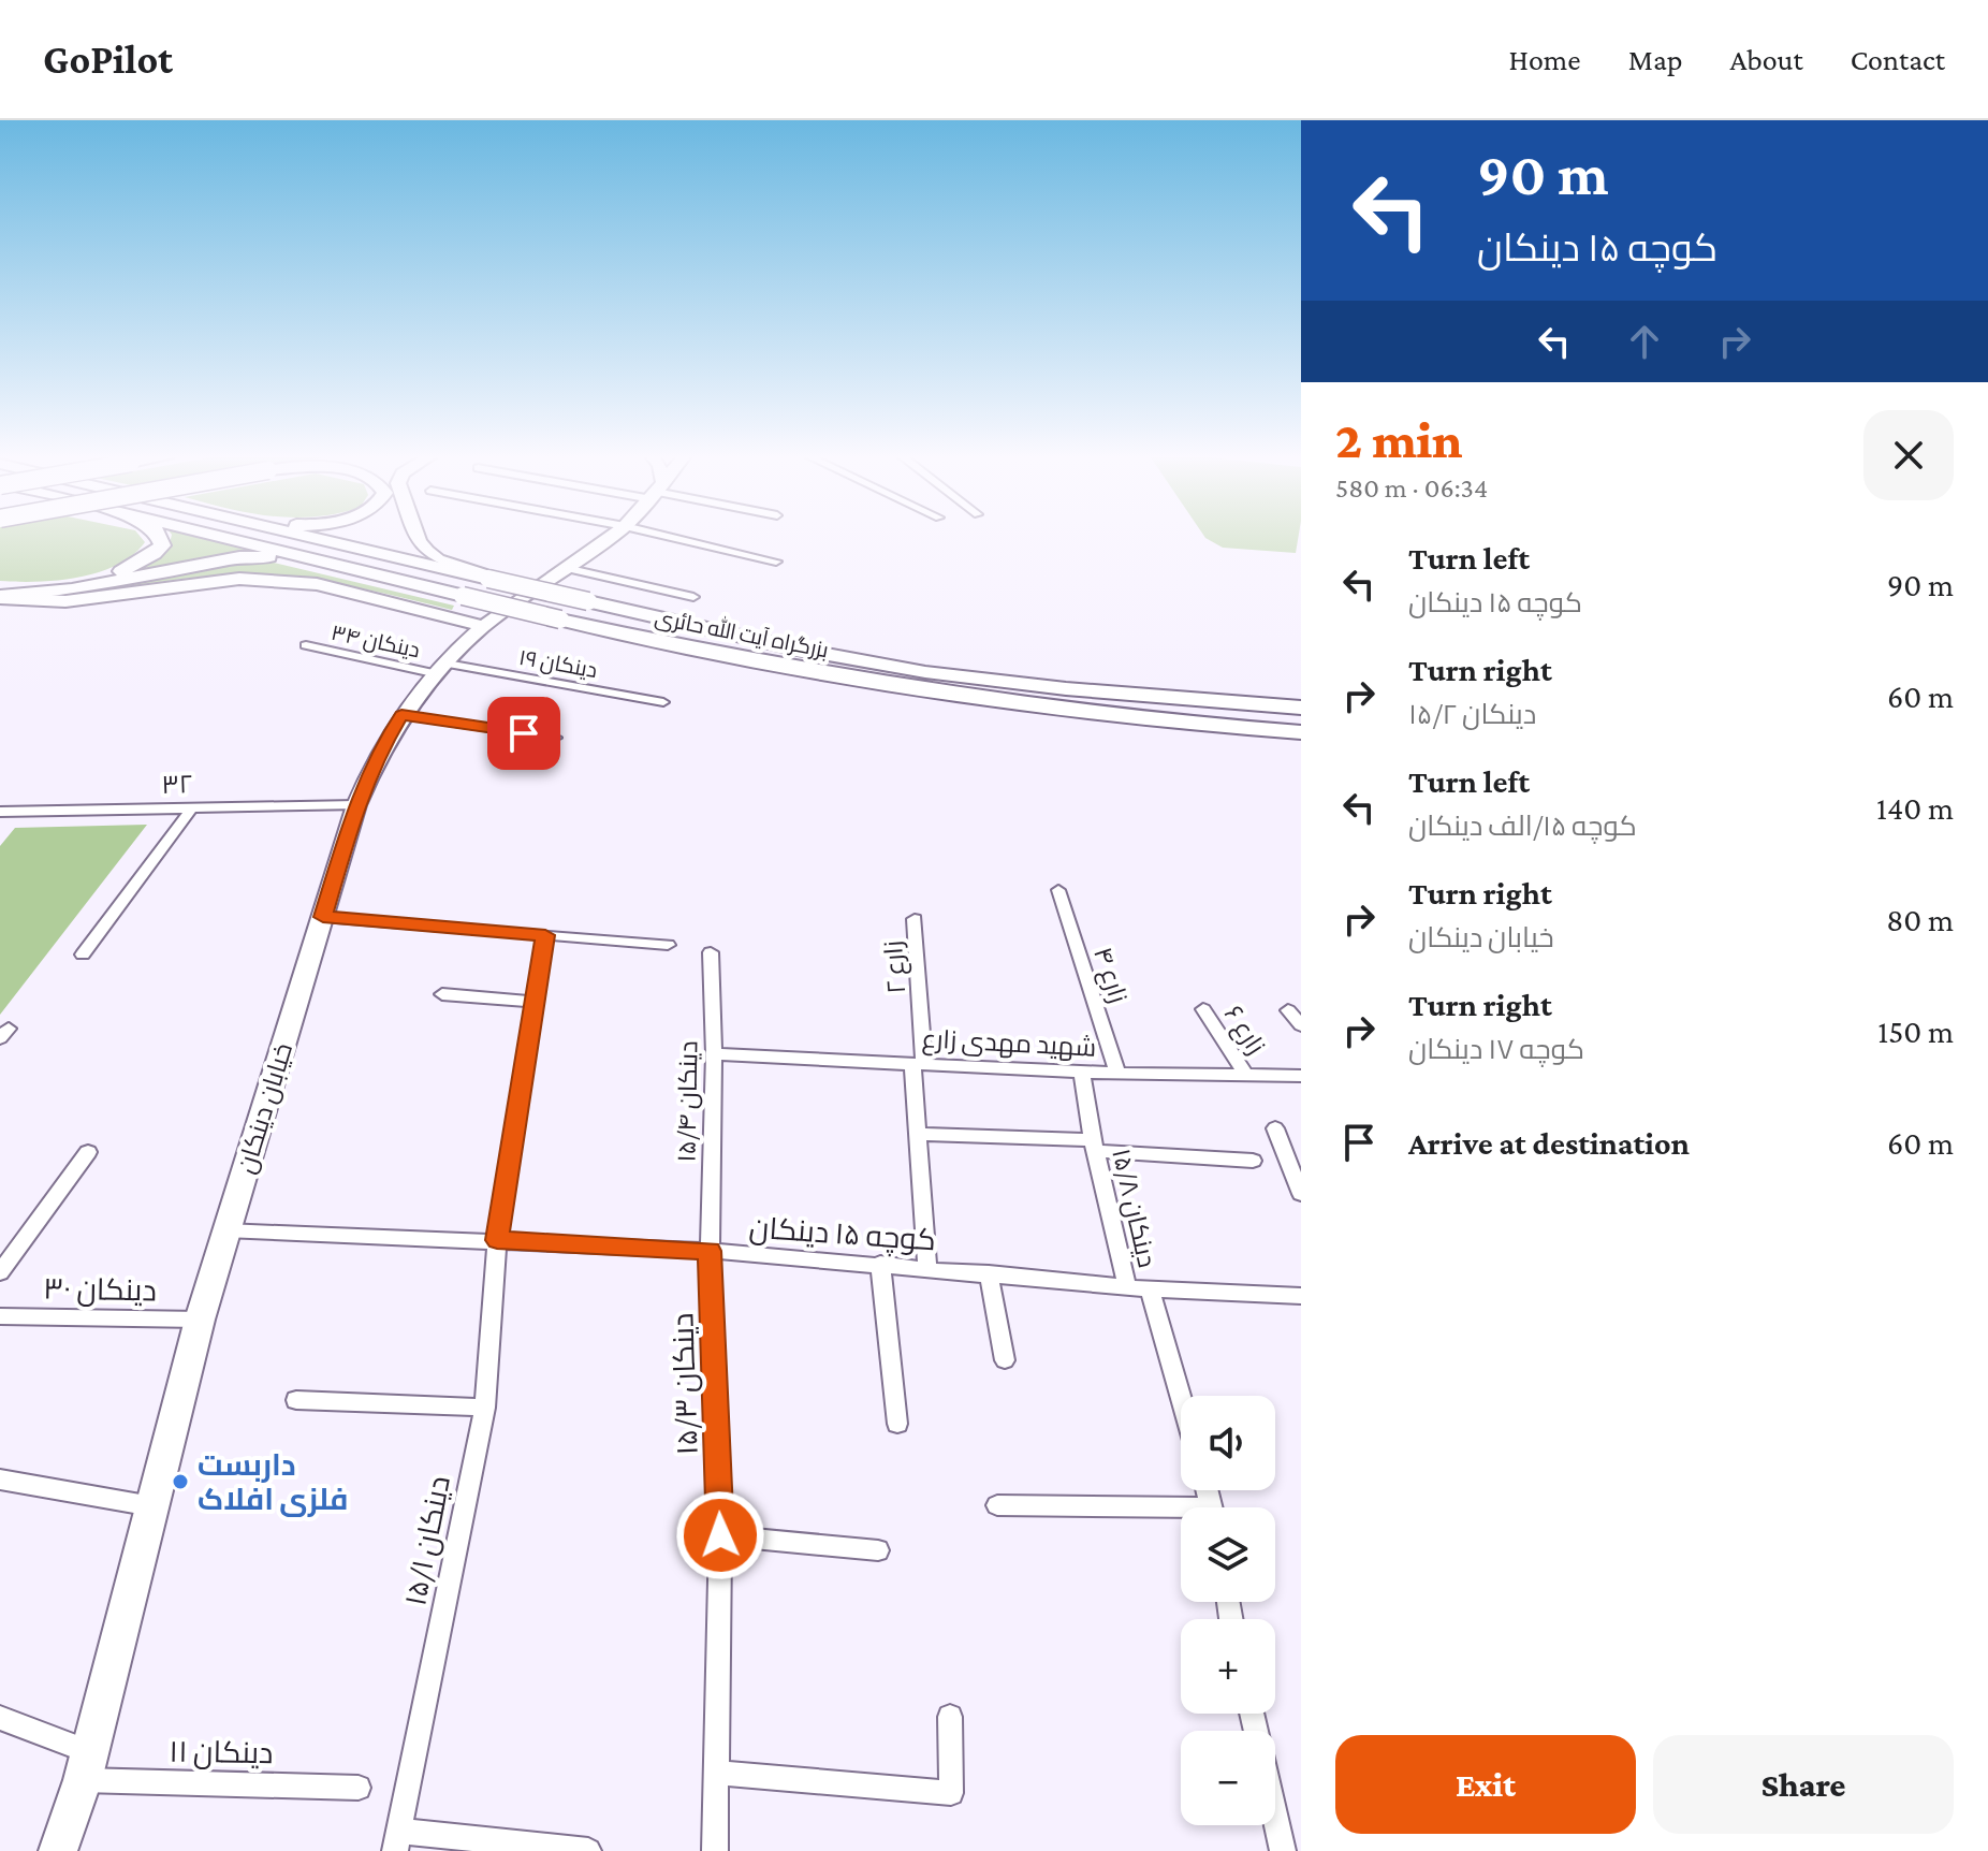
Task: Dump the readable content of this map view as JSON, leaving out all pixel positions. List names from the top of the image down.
{
  "streets": {
    "highway": ["بزرگراه آیت الله حائری"],
    "main road": ["خیابان دینکان"],
    "street": [
      "۳۴ دینکان",
      "۱۹ دینکان",
      "۳۲",
      "۲ زارع",
      "۴ زارع",
      "۶ زارع",
      "شهید مهدی زارع",
      "۱۵/۴ دینکان",
      "۱۵/۸ دینکان",
      "کوچه ۱۵ دینکان",
      "۳۰ دینکان",
      "۱۵/۳ دینکان",
      "۱۵/۱ دینکان",
      "۱۱ دینکان"
    ]
  },
  "crossings": [
    ["۳۴ دینکان", "۱۹ دینکان"],
    ["۳۴ دینکان", "خیابان دینکان"],
    ["۱۹ دینکان", "خیابان دینکان"],
    ["۳۲", "خیابان دینکان"],
    ["۲ زارع", "شهید مهدی زارع"],
    ["۲ زارع", "کوچه ۱۵ دینکان"],
    ["۴ زارع", "شهید مهدی زارع"],
    ["۶ زارع", "شهید مهدی زارع"],
    ["شهید مهدی زارع", "۱۵/۴ دینکان"],
    ["شهید مهدی زارع", "۱۵/۸ دینکان"],
    ["۱۵/۴ دینکان", "کوچه ۱۵ دینکان"],
    ["۱۵/۴ دینکان", "۱۵/۳ دینکان"],
    ["خیابان دینکان", "کوچه ۱۵ دینکان"],
    ["خیابان دینکان", "۳۰ دینکان"],
    ["خیابان دینکان", "۱۱ دینکان"],
    ["۱۵/۸ دینکان", "کوچه ۱۵ دینکان"],
    ["کوچه ۱۵ دینکان", "۱۵/۳ دینکان"],
    ["کوچه ۱۵ دینکان", "۱۵/۱ دینکان"]
  ],
  "places": ["داربست فلزی افلاک"],
  "page": {
    "header": "GoPilot",
    "nav": [
      "Home",
      "Map",
      "About",
      "Contact"
    ],
    "turn": ["90 m", "کوچه ۱۵ دینکان"],
    "heading": ["2 min", "580 m · 06:34"],
    "list": [
      {
        "name": "Turn left",
        "note": "کوچه ۱۵ دینکان",
        "value": "90 m"
      },
      {
        "name": "Turn right",
        "note": "۱۵/۲ دینکان",
        "value": "60 m"
      },
      {
        "name": "Turn left",
        "note": "کوچه ۱۵/الف دینکان",
        "value": "140 m"
      },
      {
        "name": "Turn right",
        "note": "خیابان دینکان",
        "value": "80 m"
      },
      {
        "name": "Turn right",
        "note": "کوچه ۱۷ دینکان",
        "value": "150 m"
      },
      {
        "name": "Arrive at destination",
        "value": "60 m"
      }
    ],
    "map_buttons": ["+", "−"],
    "buttons": ["Exit", "Share"]
  }
}
